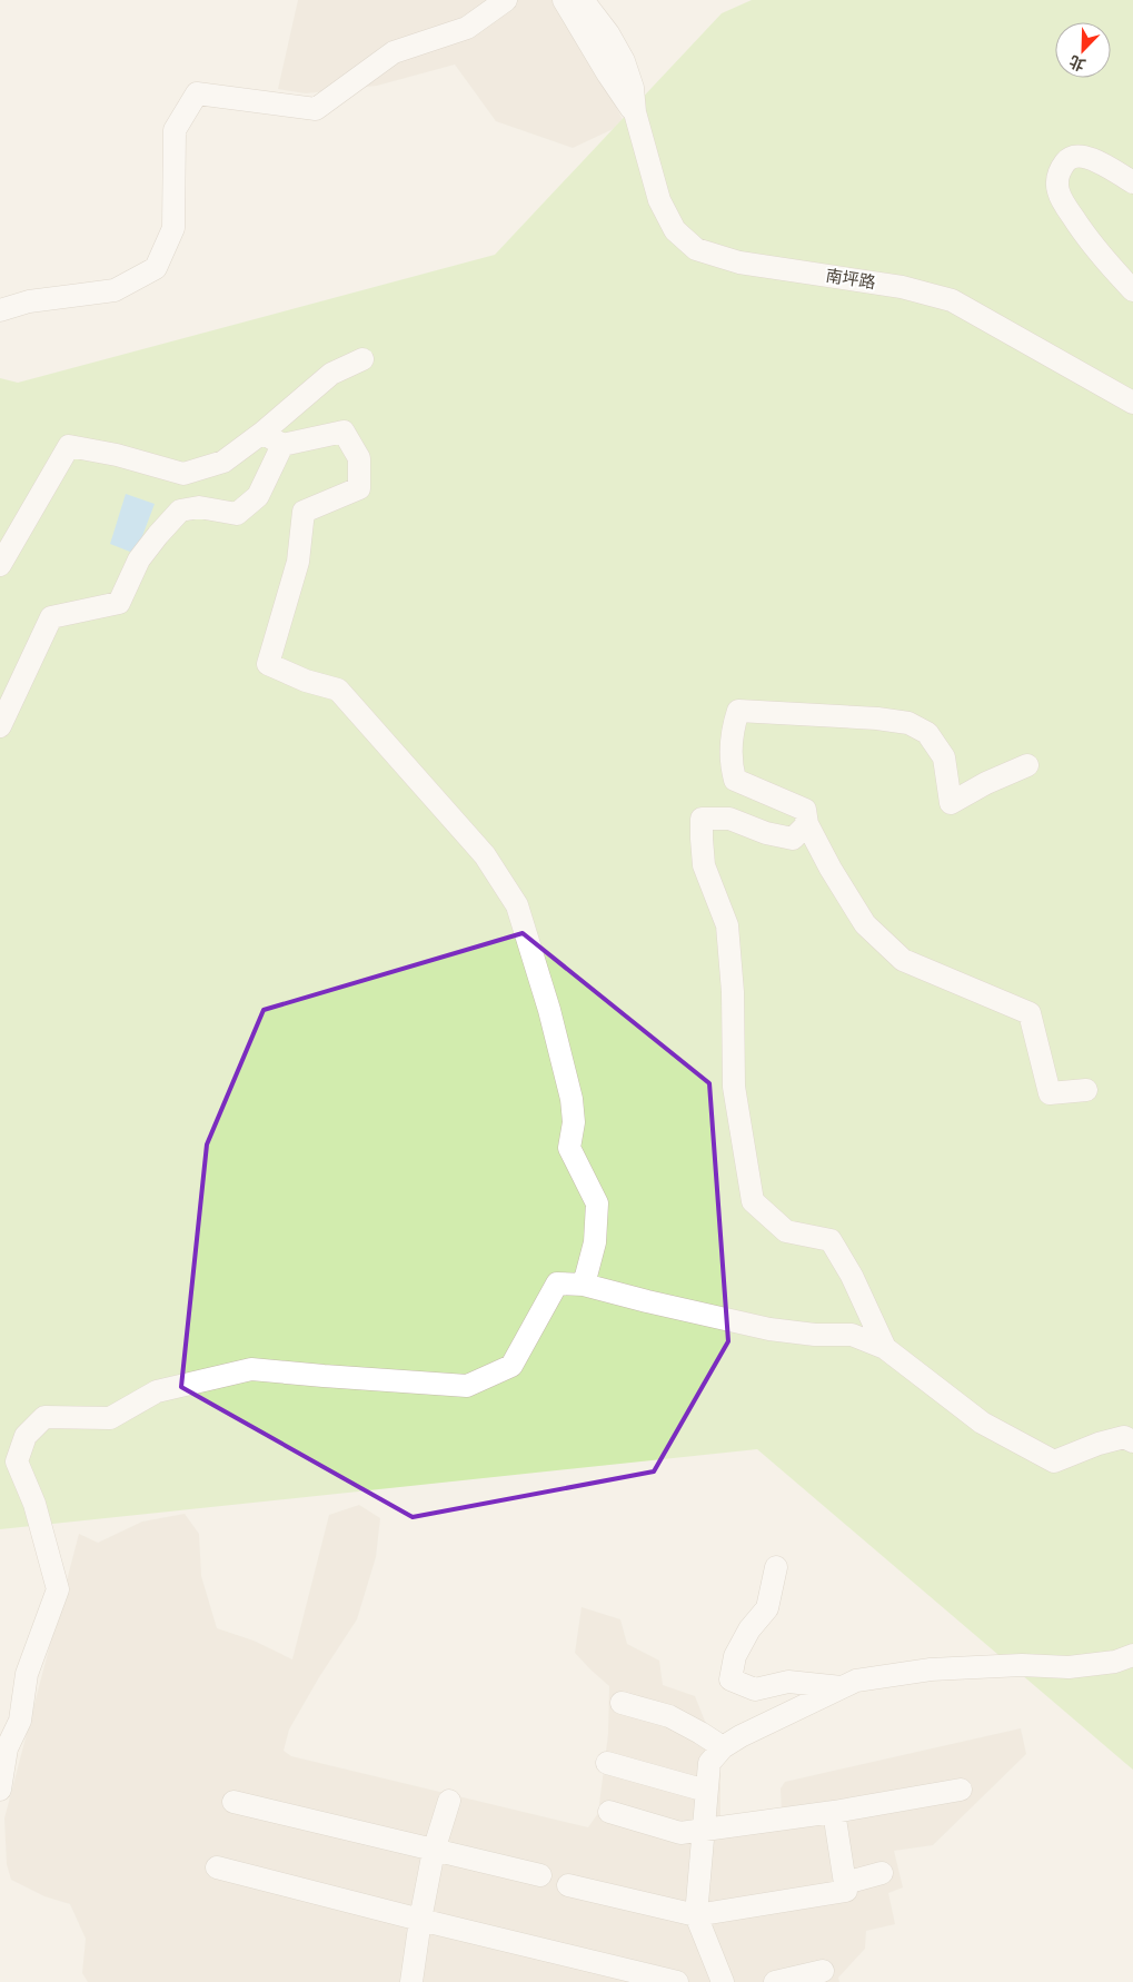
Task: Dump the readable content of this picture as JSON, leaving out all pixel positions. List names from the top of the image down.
{
  "streets": {
    "street": ["南坪路"]
  },
  "north": "bottom left"
}
